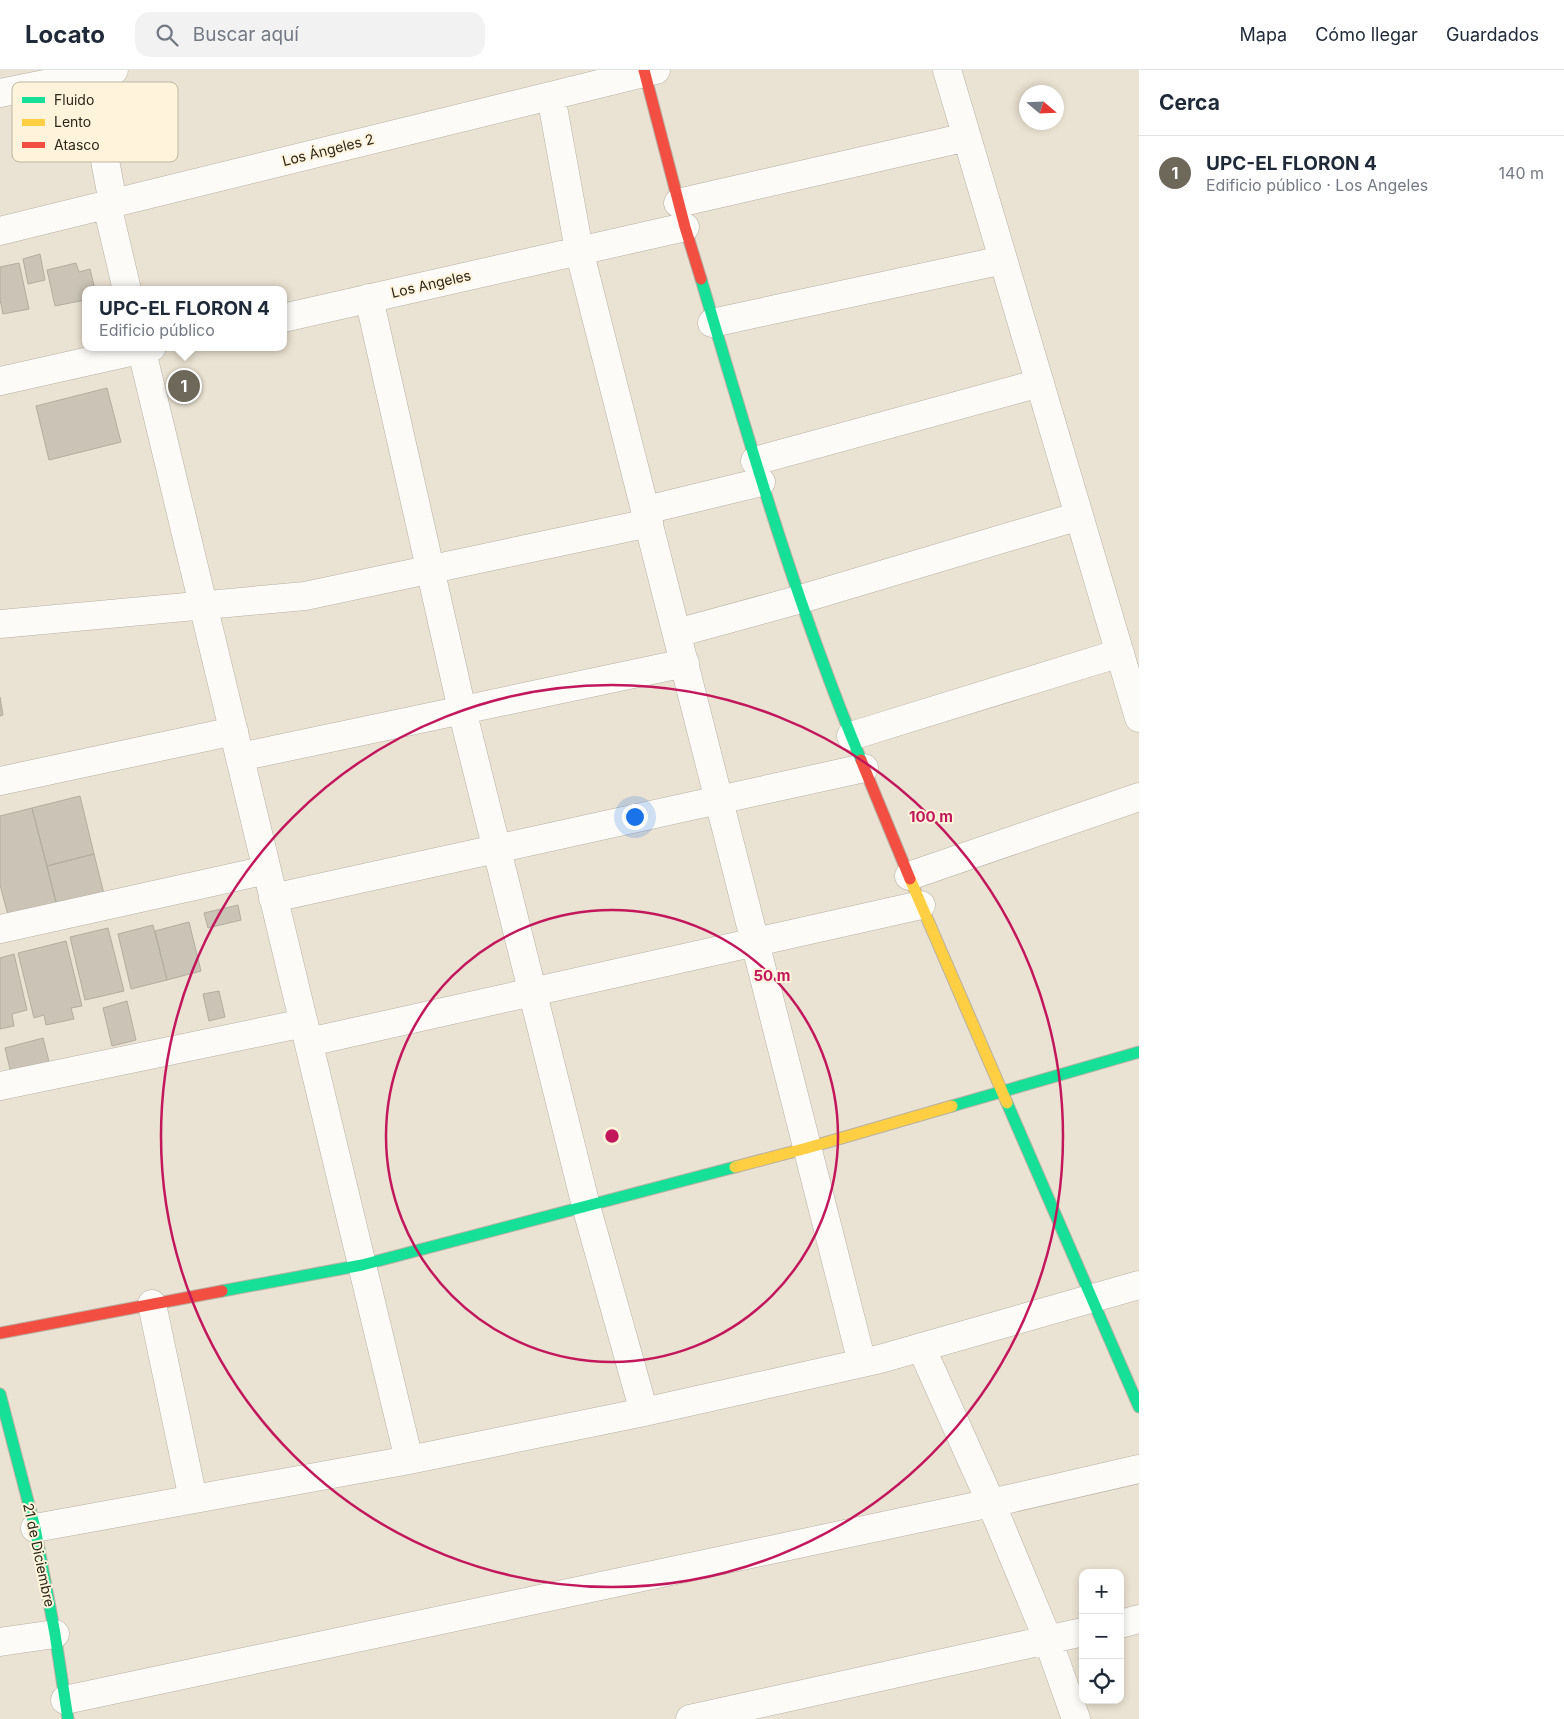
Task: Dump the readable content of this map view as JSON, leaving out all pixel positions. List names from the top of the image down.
{
  "streets": {
    "street": ["Los Ángeles 2", "Los Angeles", "21 de Diciembre"]
  },
  "legend": ["Fluido", "Lento", "Atasco"],
  "north": "right",
  "page": {
    "header": "Locato",
    "search": "Buscar aquí",
    "nav": ["Mapa", "Cómo llegar", "Guardados"],
    "heading": "Cerca",
    "list": [
      {
        "mark": "1",
        "name": "UPC-EL FLORON 4",
        "note": "Edificio público · Los Angeles",
        "value": "140 m"
      }
    ],
    "popup": ["UPC-EL FLORON 4", "Edificio público"],
    "pins": "1",
    "map_buttons": ["+", "−"]
  },
  "rings": ["100 m", "50 m"]
}
